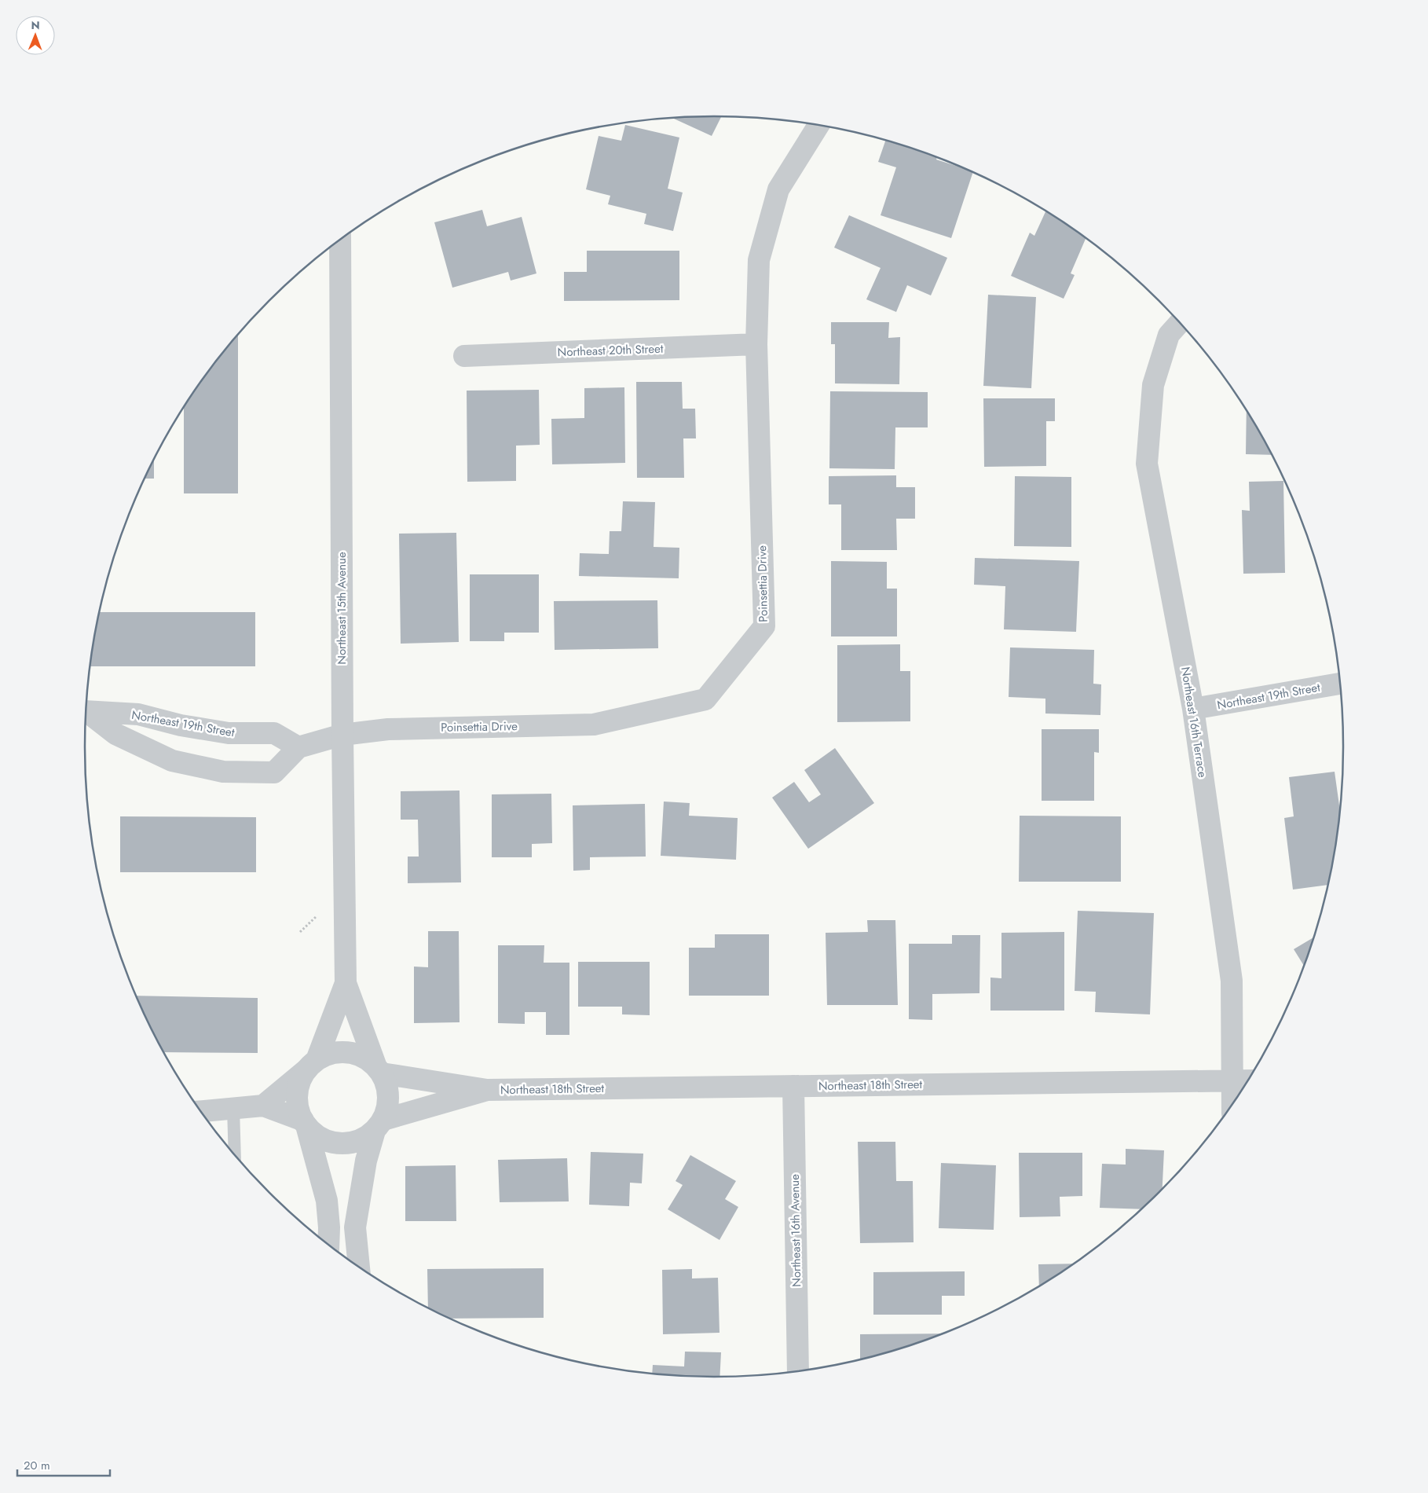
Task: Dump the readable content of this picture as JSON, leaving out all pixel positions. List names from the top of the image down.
{
  "streets": {
    "street": [
      "Northeast 20th Street",
      "Poinsettia Drive",
      "Northeast 15th Avenue",
      "Northeast 19th Street",
      "Northeast 16th Terrace",
      "Northeast 18th Street",
      "Northeast 16th Avenue"
    ]
  },
  "crossings": [
    ["Northeast 20th Street", "Poinsettia Drive"],
    ["Poinsettia Drive", "Northeast 15th Avenue"],
    ["Poinsettia Drive", "Northeast 19th Street"],
    ["Northeast 15th Avenue", "Northeast 19th Street"],
    ["Northeast 15th Avenue", "Northeast 18th Street"],
    ["Northeast 19th Street", "Northeast 16th Terrace"],
    ["Northeast 16th Terrace", "Northeast 18th Street"],
    ["Northeast 18th Street", "Northeast 16th Avenue"]
  ],
  "scale_bar": "20 m",
  "north": "top"
}
